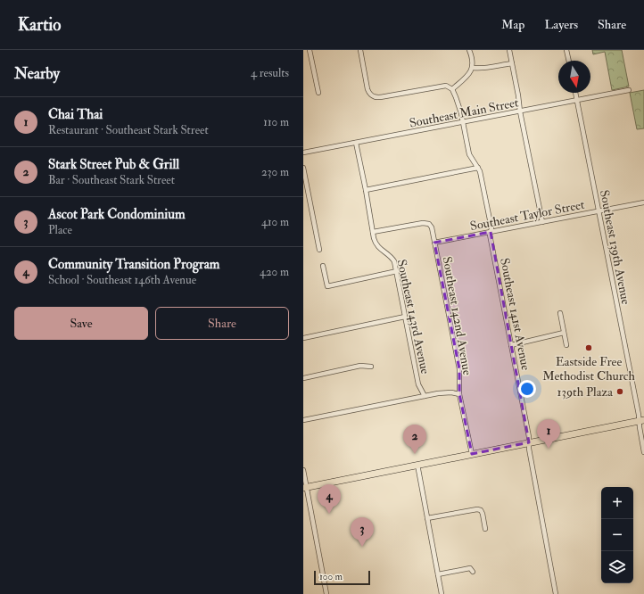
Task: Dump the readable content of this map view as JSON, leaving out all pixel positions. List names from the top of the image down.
{
  "streets": {
    "street": [
      "Southeast Main Street",
      "Southeast Taylor Street",
      "Southeast 139th Avenue",
      "Southeast 141st Avenue",
      "Southeast 142nd Avenue",
      "Southeast 143rd Avenue"
    ]
  },
  "crossings": [
    ["Southeast Main Street", "Southeast 139th Avenue"],
    ["Southeast Main Street", "Southeast 141st Avenue"],
    ["Southeast Main Street", "Southeast 143rd Avenue"],
    ["Southeast Taylor Street", "Southeast 139th Avenue"],
    ["Southeast Taylor Street", "Southeast 141st Avenue"],
    ["Southeast Taylor Street", "Southeast 142nd Avenue"],
    ["Southeast 142nd Avenue", "Southeast 143rd Avenue"]
  ],
  "places": ["Eastside Free Methodist Church", "139th Plaza"],
  "scale_bar": "100 m",
  "north": "bottom",
  "page": {
    "header": "Kartio",
    "nav": ["Map", "Layers", "Share"],
    "heading": ["Nearby", "4 results"],
    "list": [
      {
        "mark": "1",
        "name": "Chai Thai",
        "note": "Restaurant · Southeast Stark Street",
        "value": "110 m"
      },
      {
        "mark": "2",
        "name": "Stark Street Pub & Grill",
        "note": "Bar · Southeast Stark Street",
        "value": "230 m"
      },
      {
        "mark": "3",
        "name": "Ascot Park Condominium",
        "note": "Place",
        "value": "410 m"
      },
      {
        "mark": "4",
        "name": "Community Transition Program",
        "note": "School · Southeast 146th Avenue",
        "value": "420 m"
      }
    ],
    "buttons": ["Save", "Share"],
    "pins": [
      "1",
      "2",
      "4",
      "3"
    ],
    "map_buttons": ["+", "−"],
    "scale": "100 m"
  }
}
